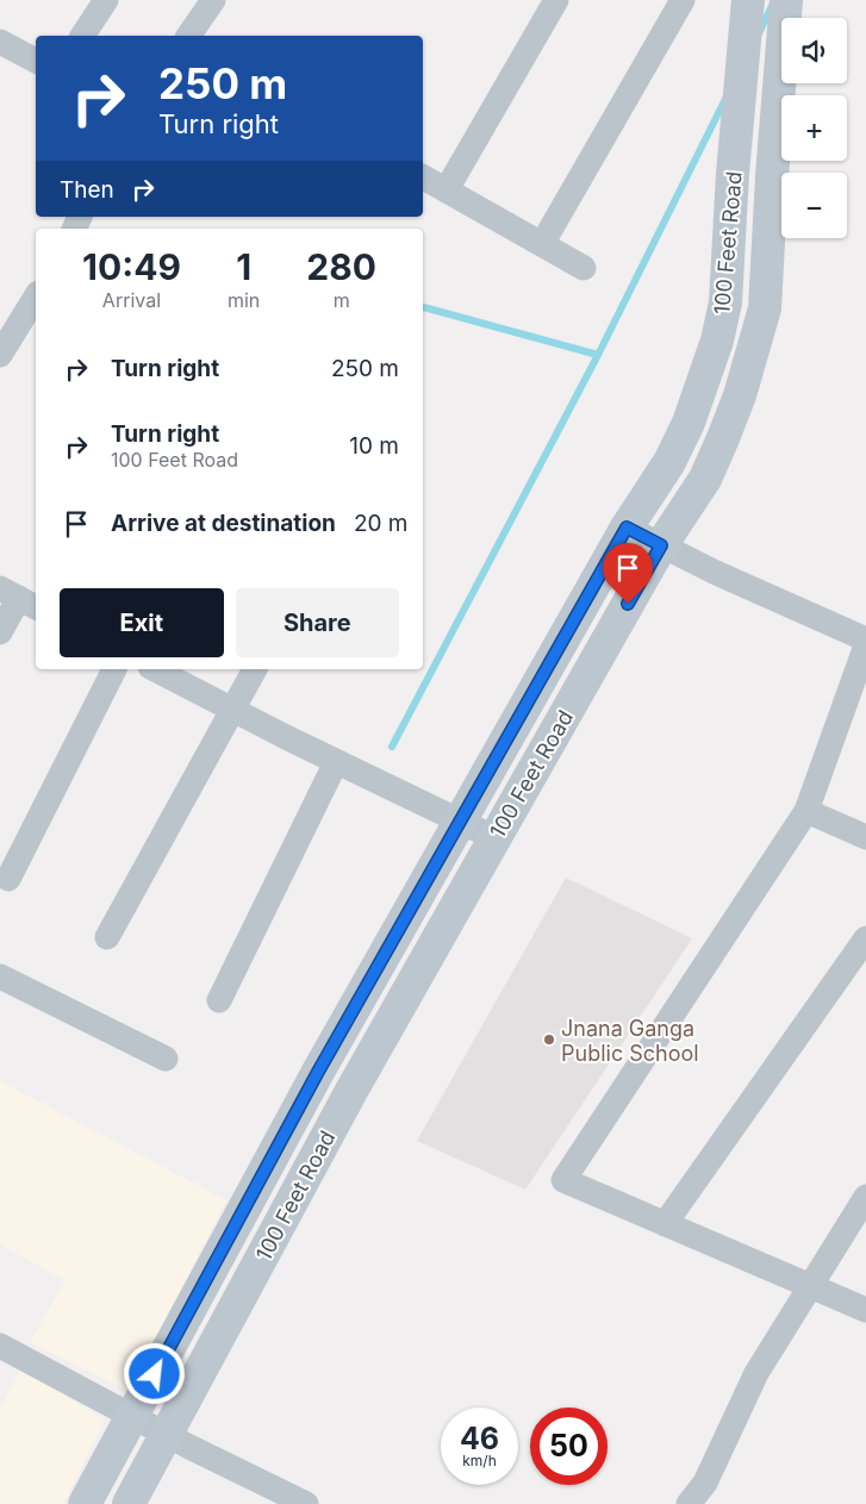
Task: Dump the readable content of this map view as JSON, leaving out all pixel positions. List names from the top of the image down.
{
  "streets": {
    "main road": ["100 Feet Road"]
  },
  "places": ["Jnana Ganga Public School"],
  "page": {
    "map_buttons": ["+", "−"],
    "turn": ["250 m", "Turn right"],
    "then": "Then",
    "eta": [
      "10:49",
      "Arrival",
      "1",
      "min",
      "280",
      "m"
    ],
    "list": [
      {
        "name": "Turn right",
        "value": "250 m"
      },
      {
        "name": "Turn right",
        "note": "100 Feet Road",
        "value": "10 m"
      },
      {
        "name": "Arrive at destination",
        "value": "20 m"
      }
    ],
    "buttons": ["Exit", "Share"],
    "speed": "46 km/h",
    "limit": "50"
  }
}
